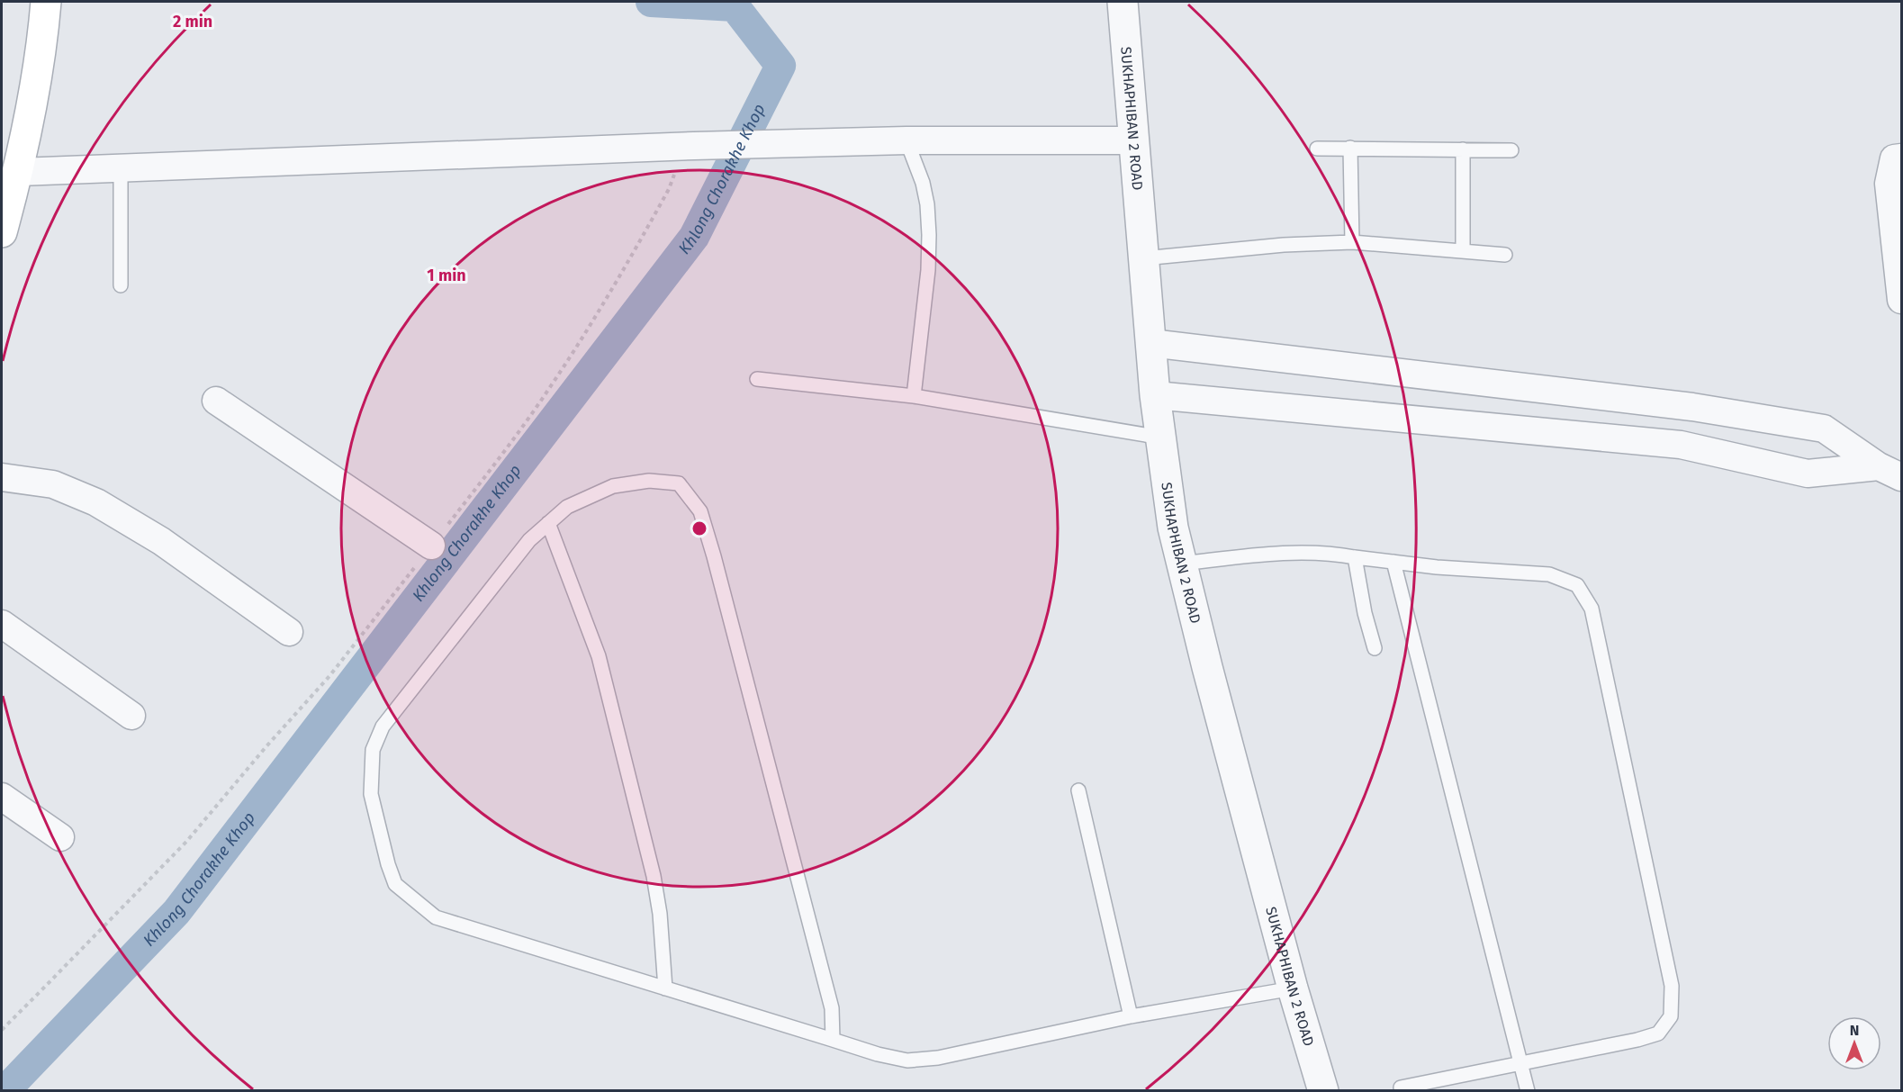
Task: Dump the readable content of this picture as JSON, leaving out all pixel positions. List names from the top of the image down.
{
  "streets": {
    "street": ["SUKHAPHIBAN 2 ROAD"]
  },
  "water": ["Khlong Chorakhe Khop"],
  "north": "top",
  "rings": ["2 min", "1 min"]
}
